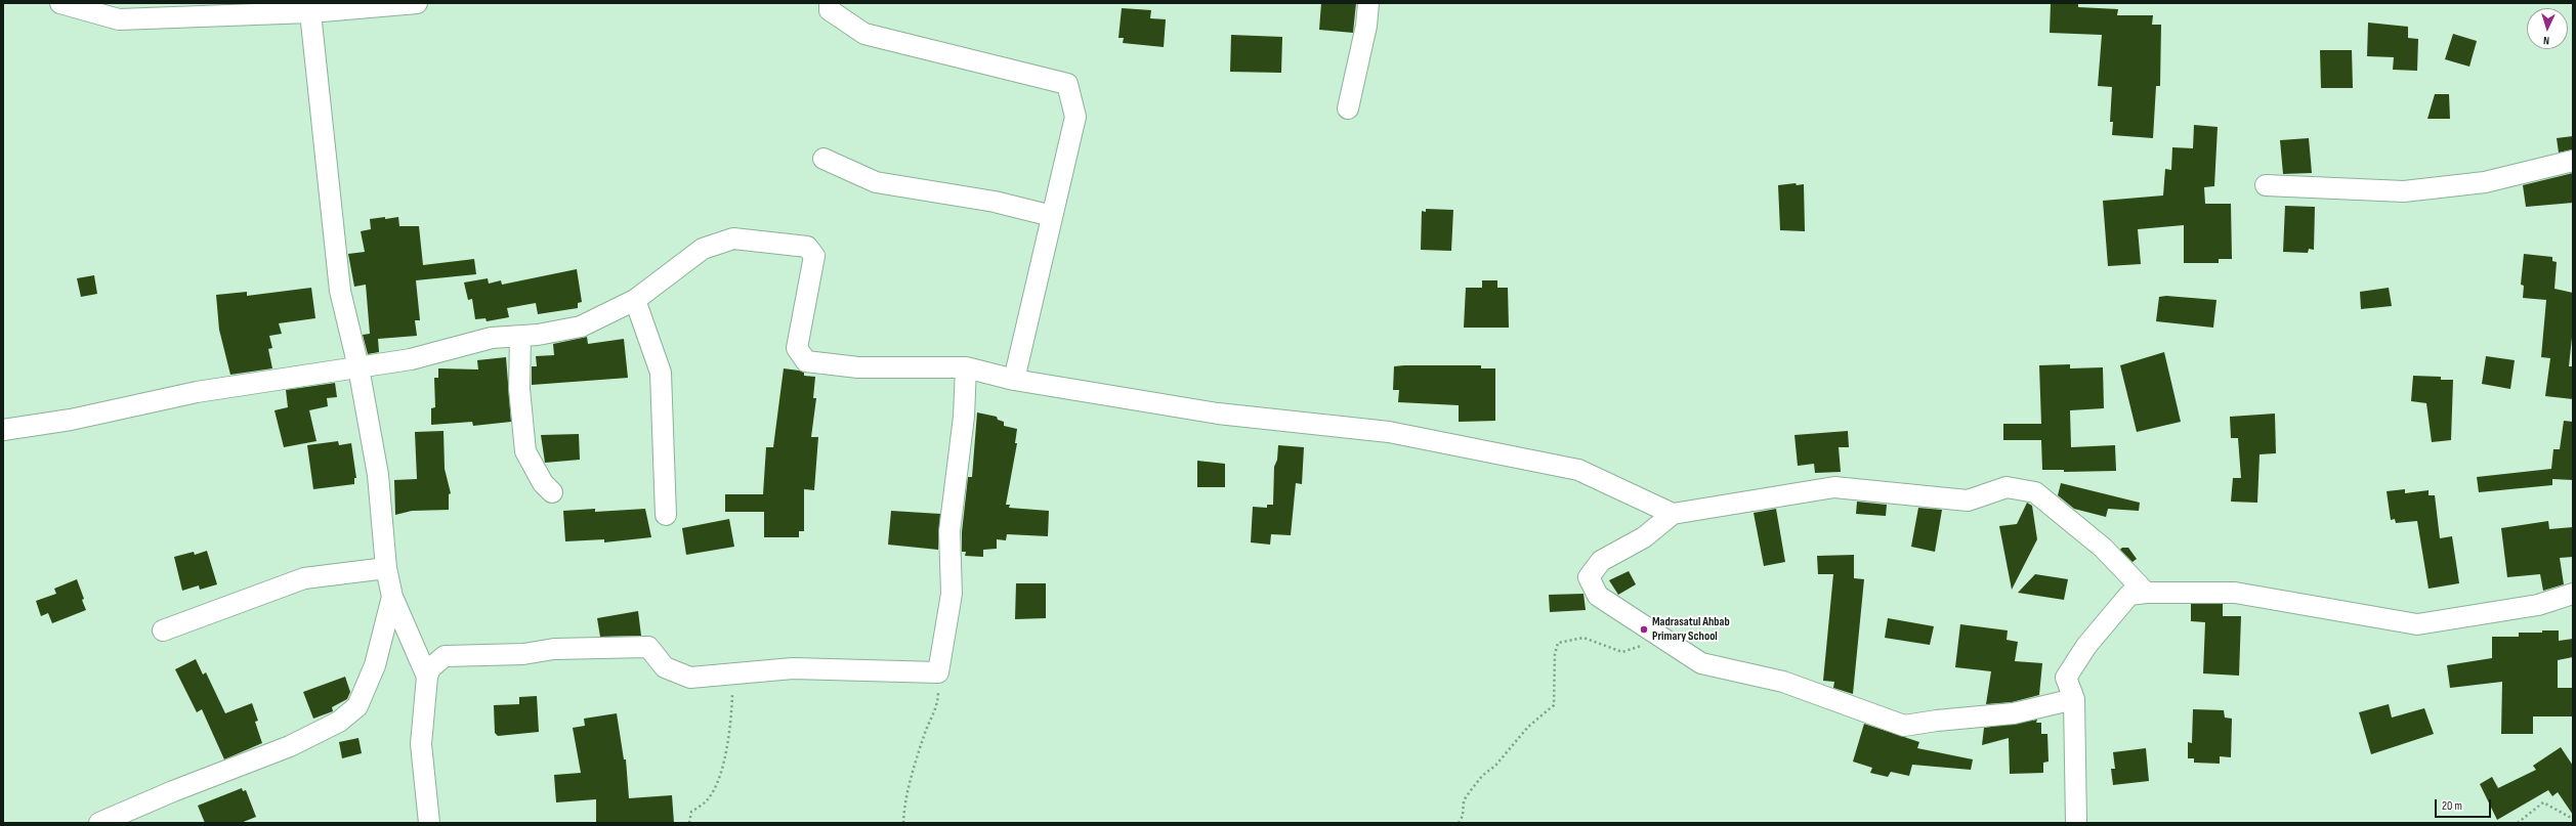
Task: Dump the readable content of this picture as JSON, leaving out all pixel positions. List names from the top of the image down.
{
  "places": ["Madrasatul Ahbab Primary School"],
  "scale_bar": "20 m",
  "north": "bottom"
}
